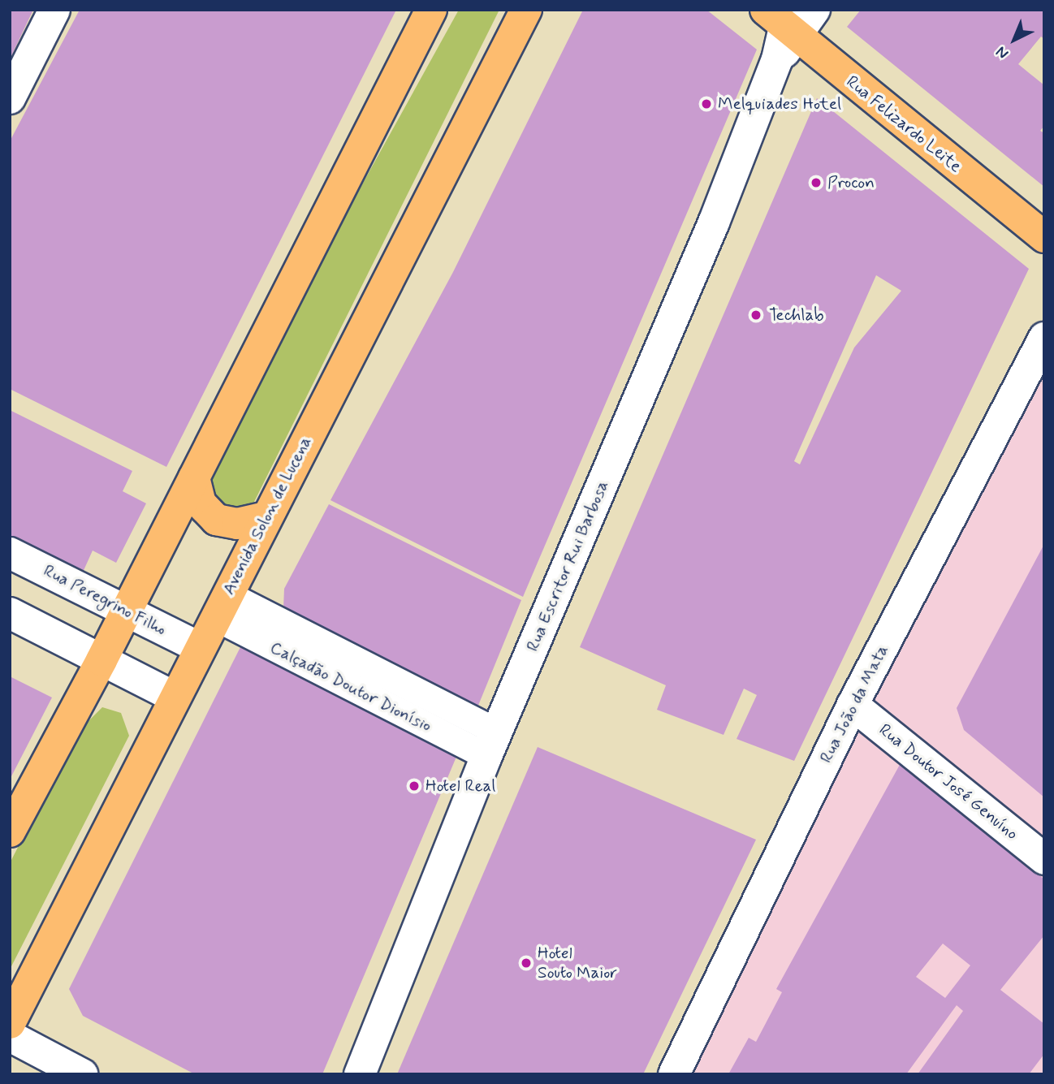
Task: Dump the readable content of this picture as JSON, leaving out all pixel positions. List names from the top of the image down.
{
  "streets": {
    "main road": ["Rua Felizardo Leite", "Avenida Solon de Lucena"],
    "street": [
      "Rua Escritor Rui Barbosa",
      "Rua Peregrino Filho",
      "Calçadão Doutor Dionísio",
      "Rua João da Mata",
      "Rua Doutor José Genuíno"
    ]
  },
  "crossings": [
    ["Rua Felizardo Leite", "Rua Escritor Rui Barbosa"],
    ["Avenida Solon de Lucena", "Rua Peregrino Filho"],
    ["Avenida Solon de Lucena", "Calçadão Doutor Dionísio"],
    ["Rua Escritor Rui Barbosa", "Calçadão Doutor Dionísio"],
    ["Rua João da Mata", "Rua Doutor José Genuíno"]
  ],
  "places": [
    "Melquiades Hotel",
    "Procon",
    "Techlab",
    "Hotel Real",
    "Hotel Souto Maior"
  ],
  "north": "bottom left"
}
